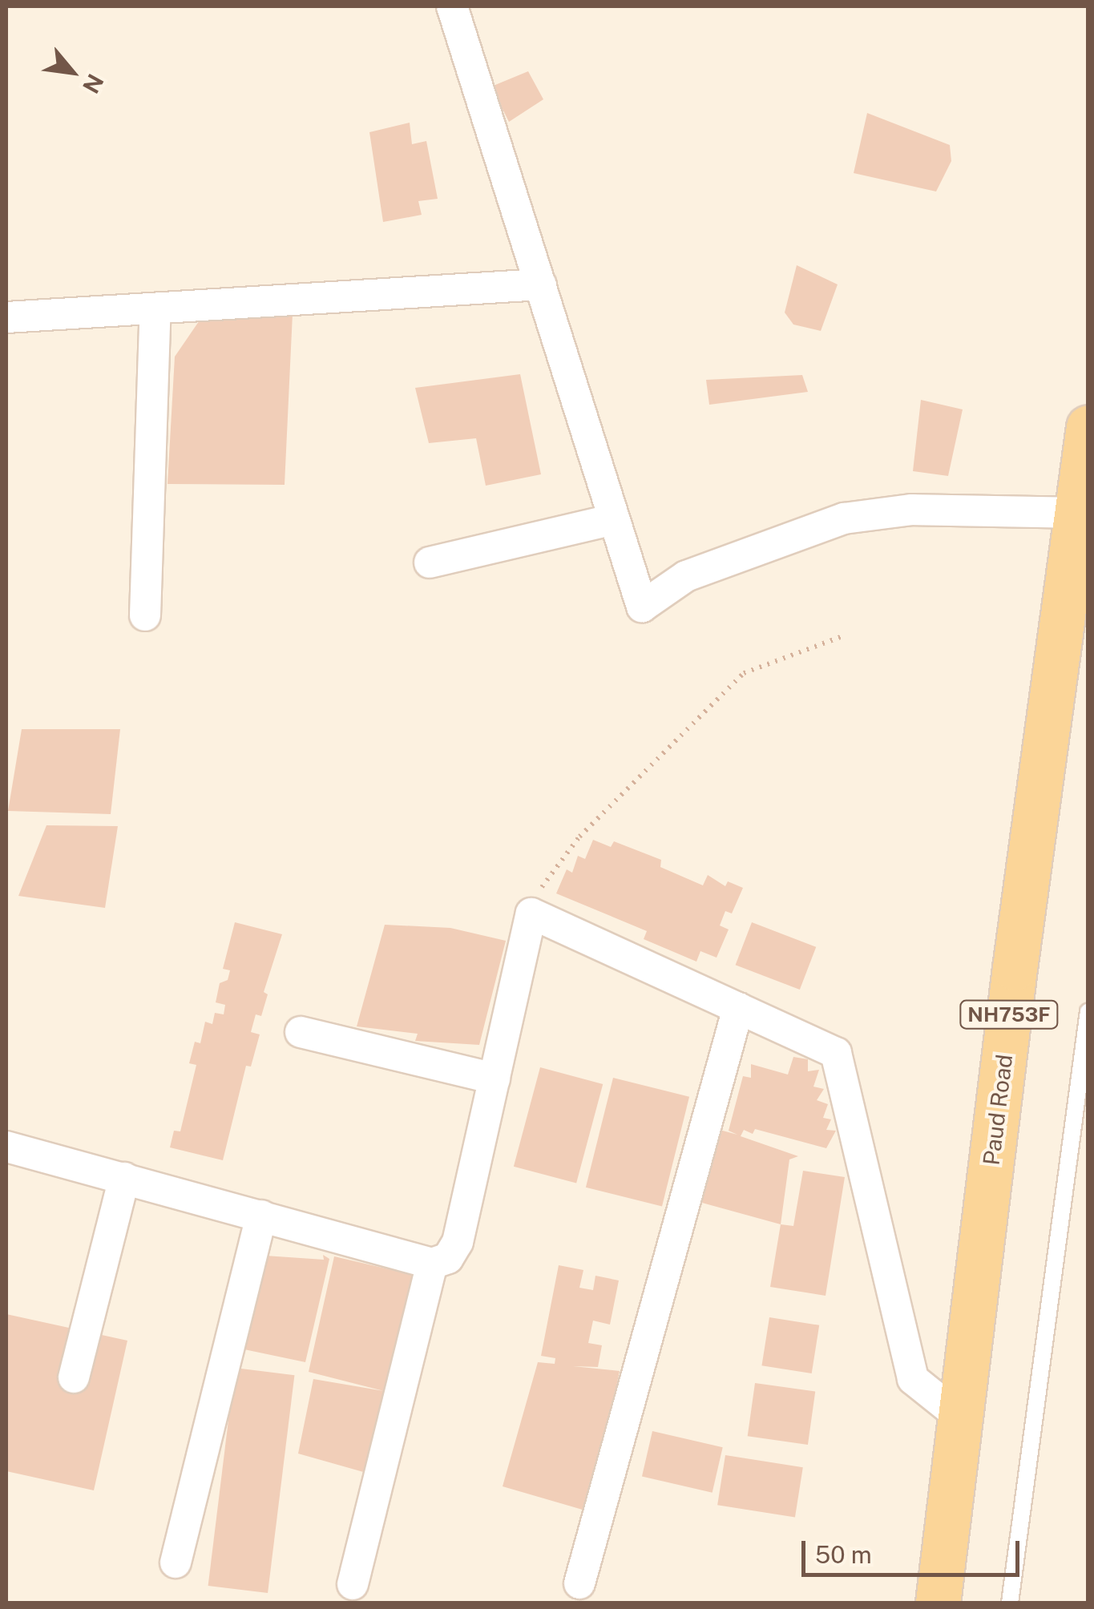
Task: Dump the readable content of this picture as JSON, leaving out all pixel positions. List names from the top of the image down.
{
  "streets": {
    "main road": ["NH753F", "Paud Road"]
  },
  "scale_bar": "50 m",
  "north": "bottom right"
}
